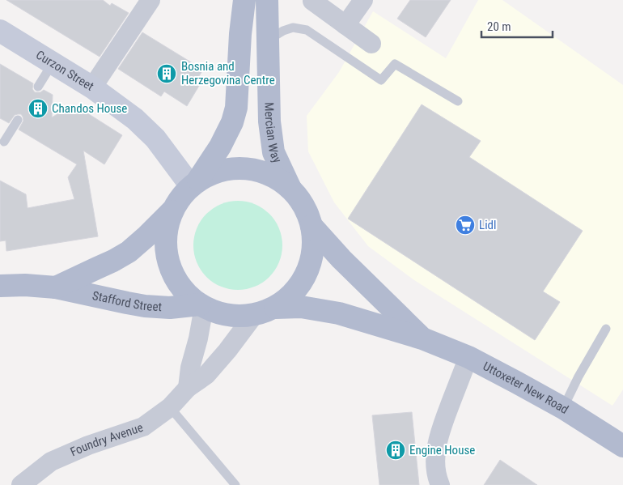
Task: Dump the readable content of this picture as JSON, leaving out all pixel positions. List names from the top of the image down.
{
  "streets": {
    "main road": ["Mercian Way", "Stafford Street", "Uttoxeter New Road"],
    "street": ["Curzon Street", "Foundry Avenue"]
  },
  "places": {
    "building": ["Bosnia and Herzegovina Centre", "Chandos House", "Engine House"],
    "supermarket": ["Lidl"]
  },
  "scale_bar": "20 m"
}
